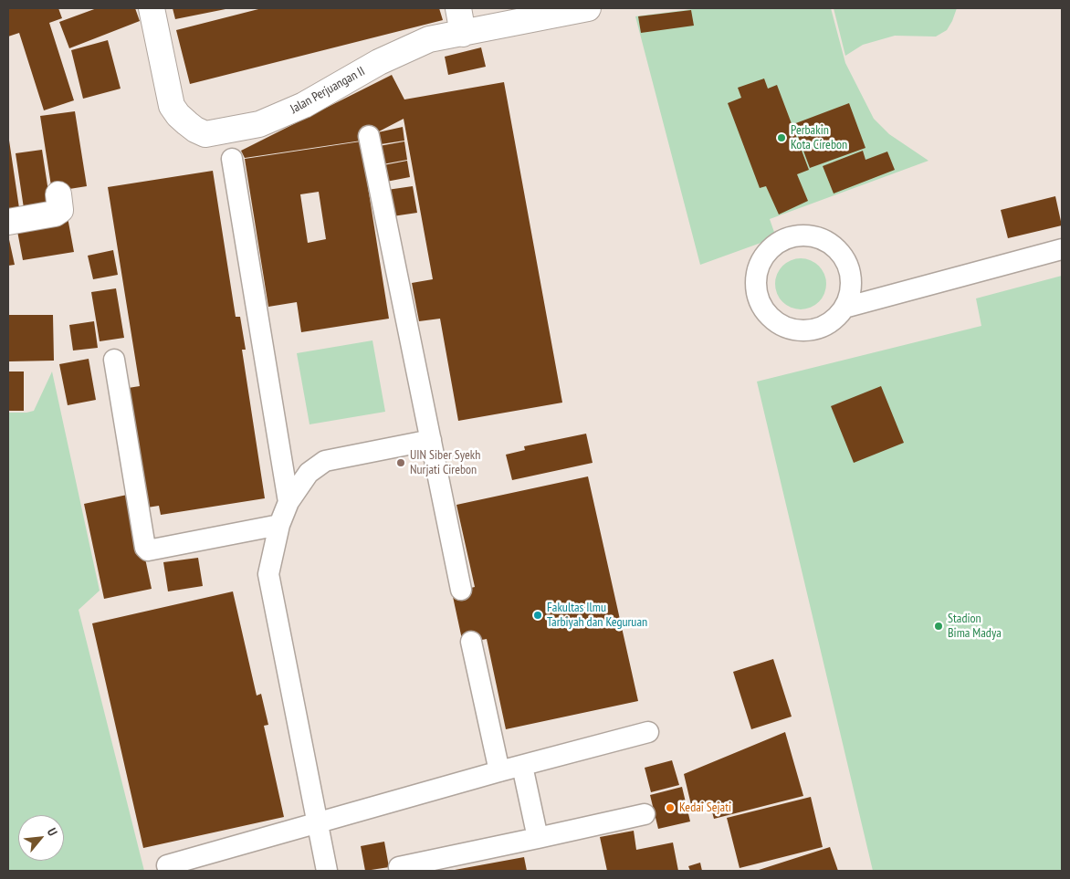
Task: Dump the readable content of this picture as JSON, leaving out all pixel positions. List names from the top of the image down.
{
  "streets": {
    "street": ["Jalan Perjuangan II"]
  },
  "places": [
    "Perbakin Kota Cirebon",
    "UIN Siber Syekh Nurjati Cirebon",
    "Fakultas Ilmu Tarbiyah dan Keguruan",
    "Stadion Bima Madya",
    "Kedai Sejati"
  ],
  "north": "top right"
}
